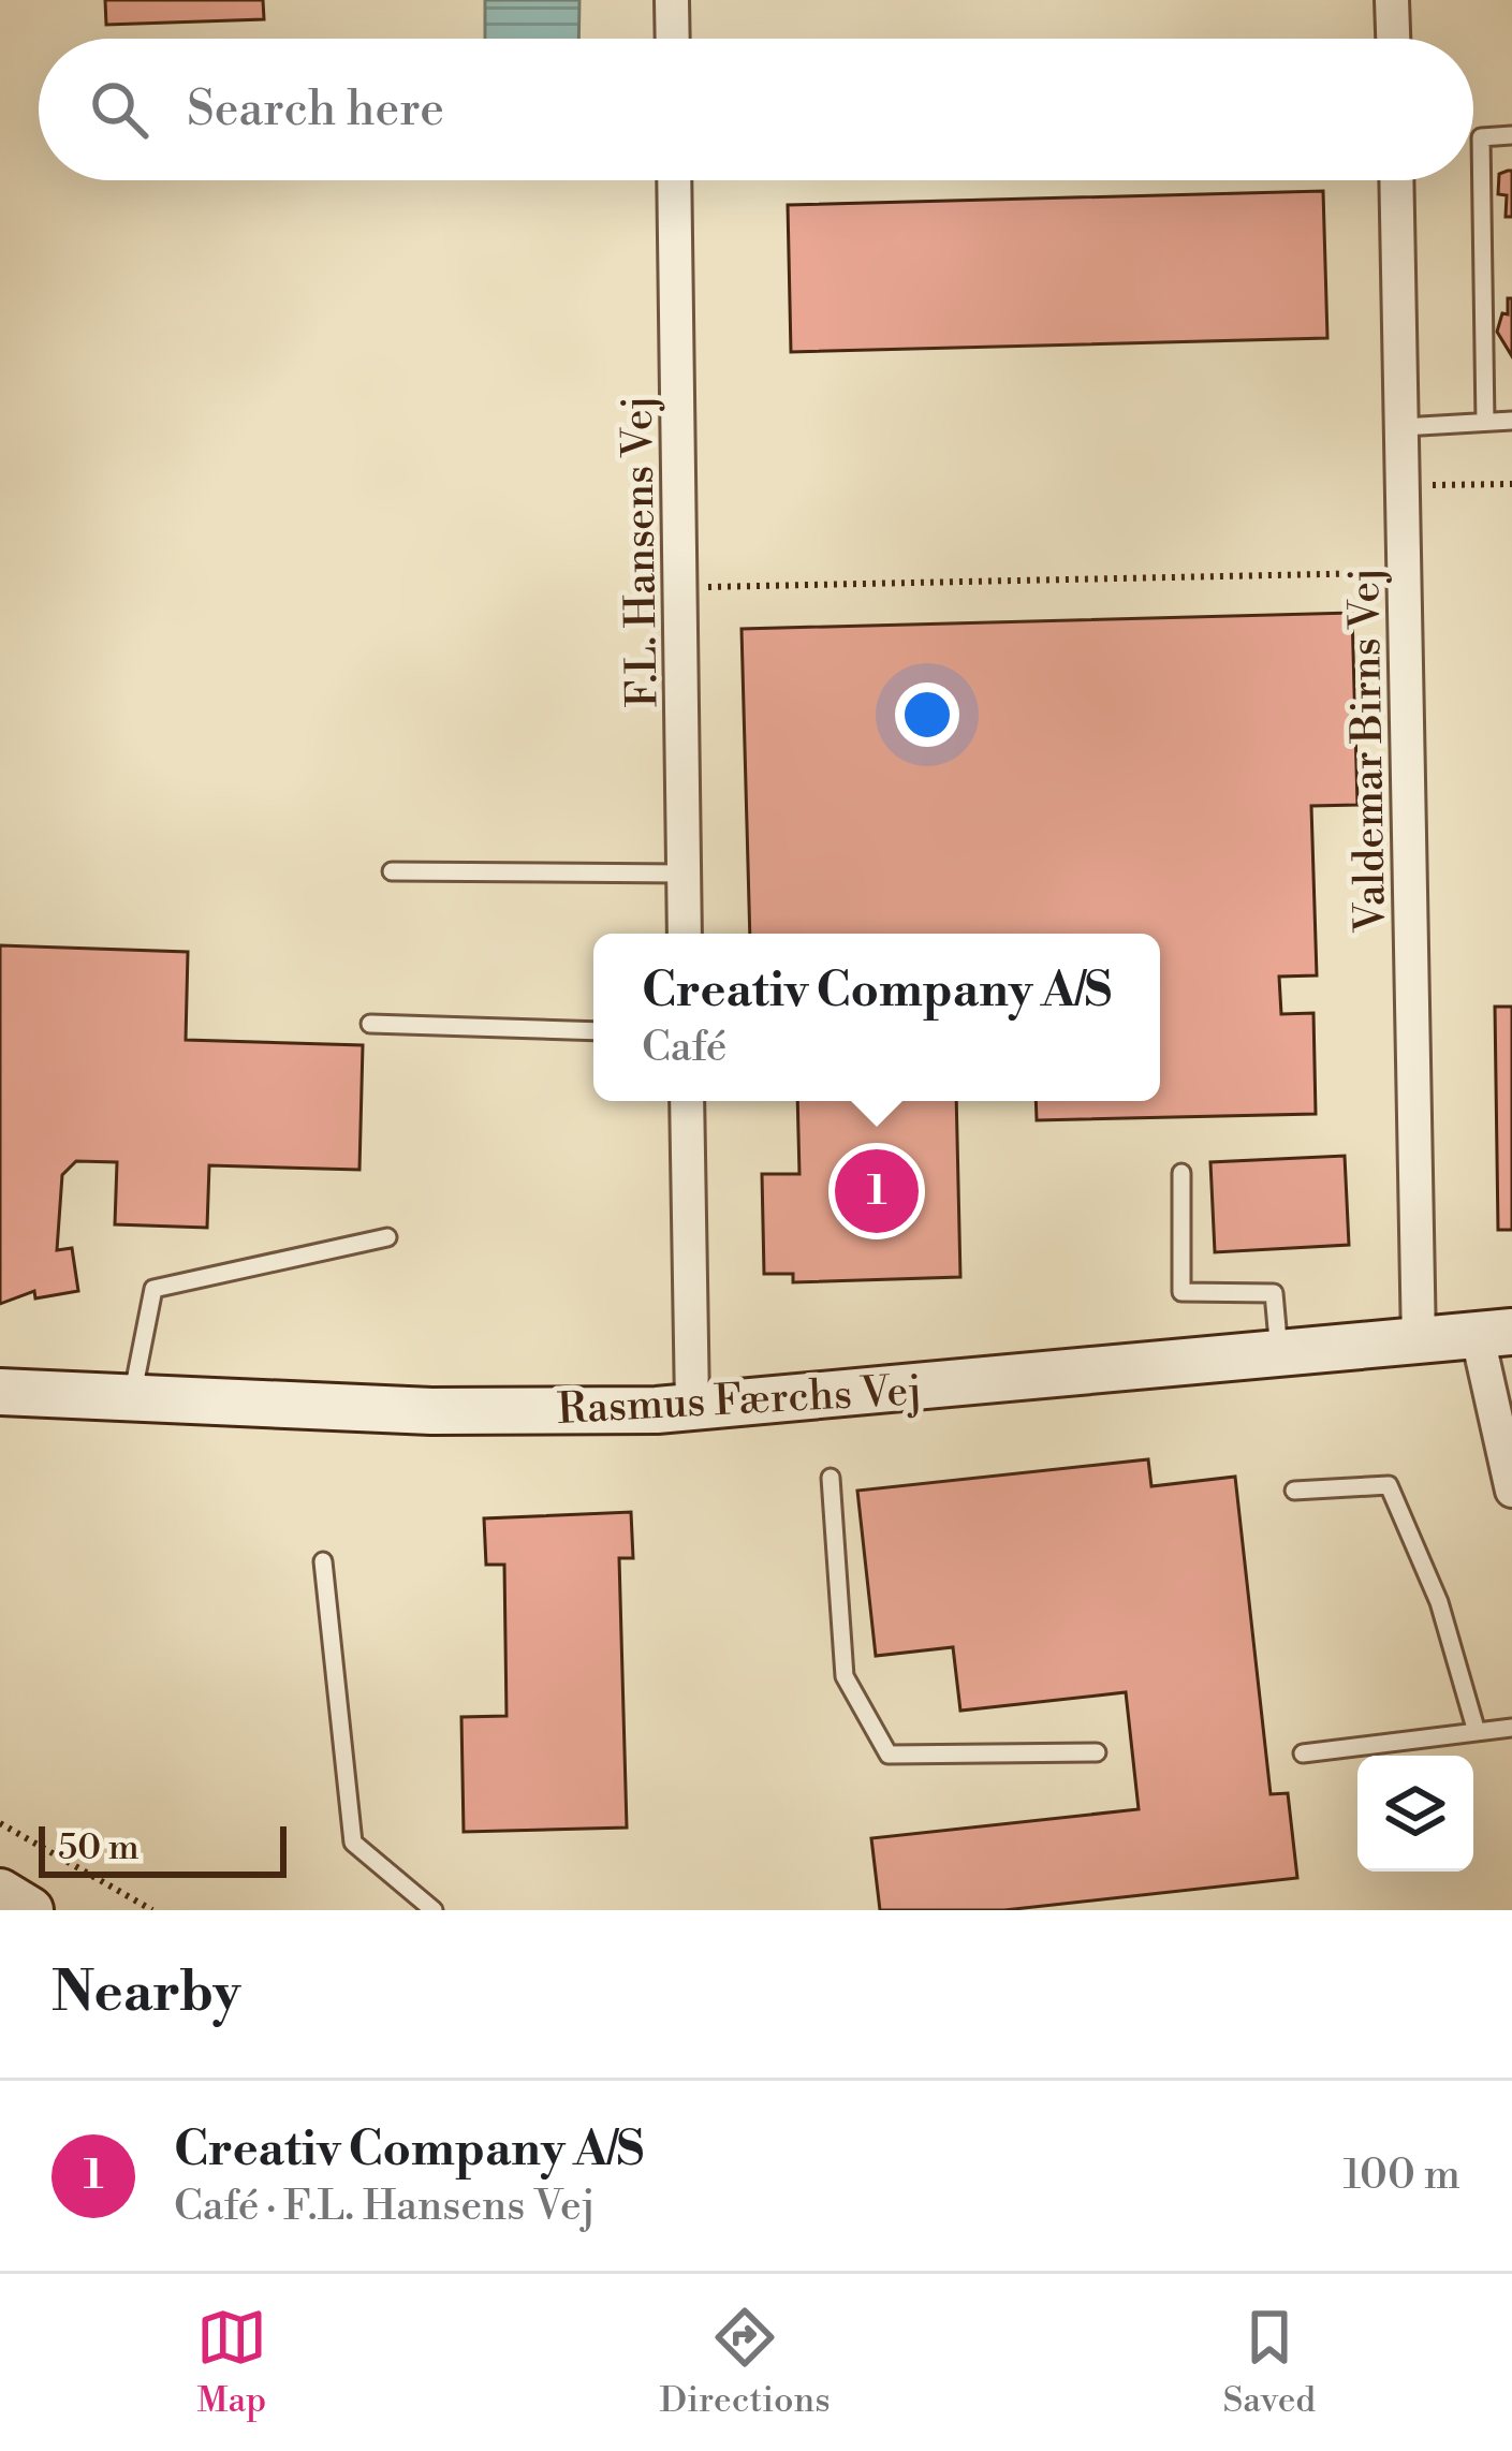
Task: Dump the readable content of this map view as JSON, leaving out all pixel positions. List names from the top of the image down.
{
  "streets": {
    "street": ["F.L. Hansens Vej", "Valdemar Birns Vej", "Rasmus Færchs Vej"]
  },
  "crossings": [
    ["Valdemar Birns Vej", "Rasmus Færchs Vej"]
  ],
  "scale_bar": "50 m",
  "page": {
    "search": "Search here",
    "popup": ["Creativ Company A/S", "Café"],
    "pins": "1",
    "scale": "50 m",
    "heading": "Nearby",
    "list": [
      {
        "mark": "1",
        "name": "Creativ Company A/S",
        "note": "Café · F.L. Hansens Vej",
        "value": "100 m"
      }
    ],
    "nav": ["Map", "Directions", "Saved"]
  }
}
